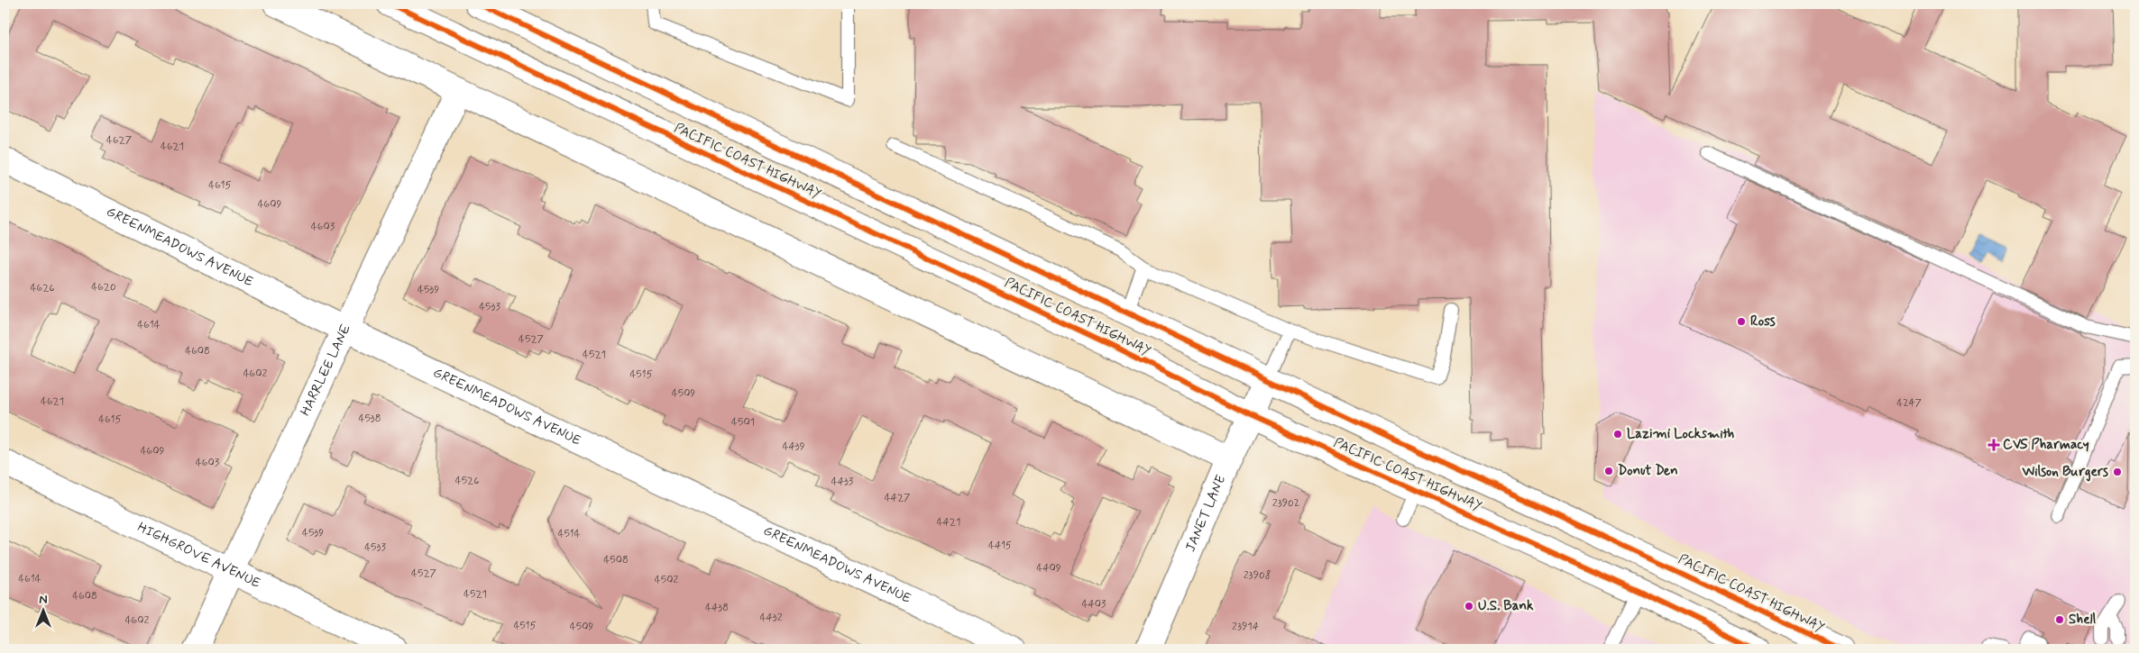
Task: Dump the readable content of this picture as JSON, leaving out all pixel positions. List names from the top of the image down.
{
  "streets": {
    "main road": [
      "PACIFIC COAST HIGHWAY",
      "GREENMEADOWS AVENUE",
      "HARRLEE LANE",
      "JANET LANE",
      "HIGHGROVE AVENUE"
    ]
  },
  "crossings": [
    ["PACIFIC COAST HIGHWAY", "JANET LANE"],
    ["GREENMEADOWS AVENUE", "HARRLEE LANE"],
    ["HARRLEE LANE", "HIGHGROVE AVENUE"]
  ],
  "places": {
    "other": [
      "Ross",
      "Lazimi Locksmith",
      "Donut Den",
      "Wilson Burgers",
      "U.S. Bank",
      "Shell"
    ],
    "health": ["CVS Pharmacy"]
  },
  "house_numbers": [
    "4627",
    "4621",
    "4615",
    "4609",
    "4603",
    "4620",
    "4626",
    "4539",
    "4533",
    "4614",
    "4527",
    "4608",
    "4521",
    "4602",
    "4515",
    "4509",
    "4621",
    "4247",
    "4538",
    "4615",
    "4501",
    "4439",
    "4609",
    "4603",
    "4526",
    "4433",
    "4427",
    "23902",
    "4421",
    "4539",
    "4514",
    "4415",
    "4533",
    "4508",
    "4409",
    "4527",
    "23908",
    "4614",
    "4502",
    "4521",
    "4608",
    "4403",
    "4438",
    "4432",
    "4602",
    "4515",
    "4509",
    "23914"
  ],
  "north": "top"
}
